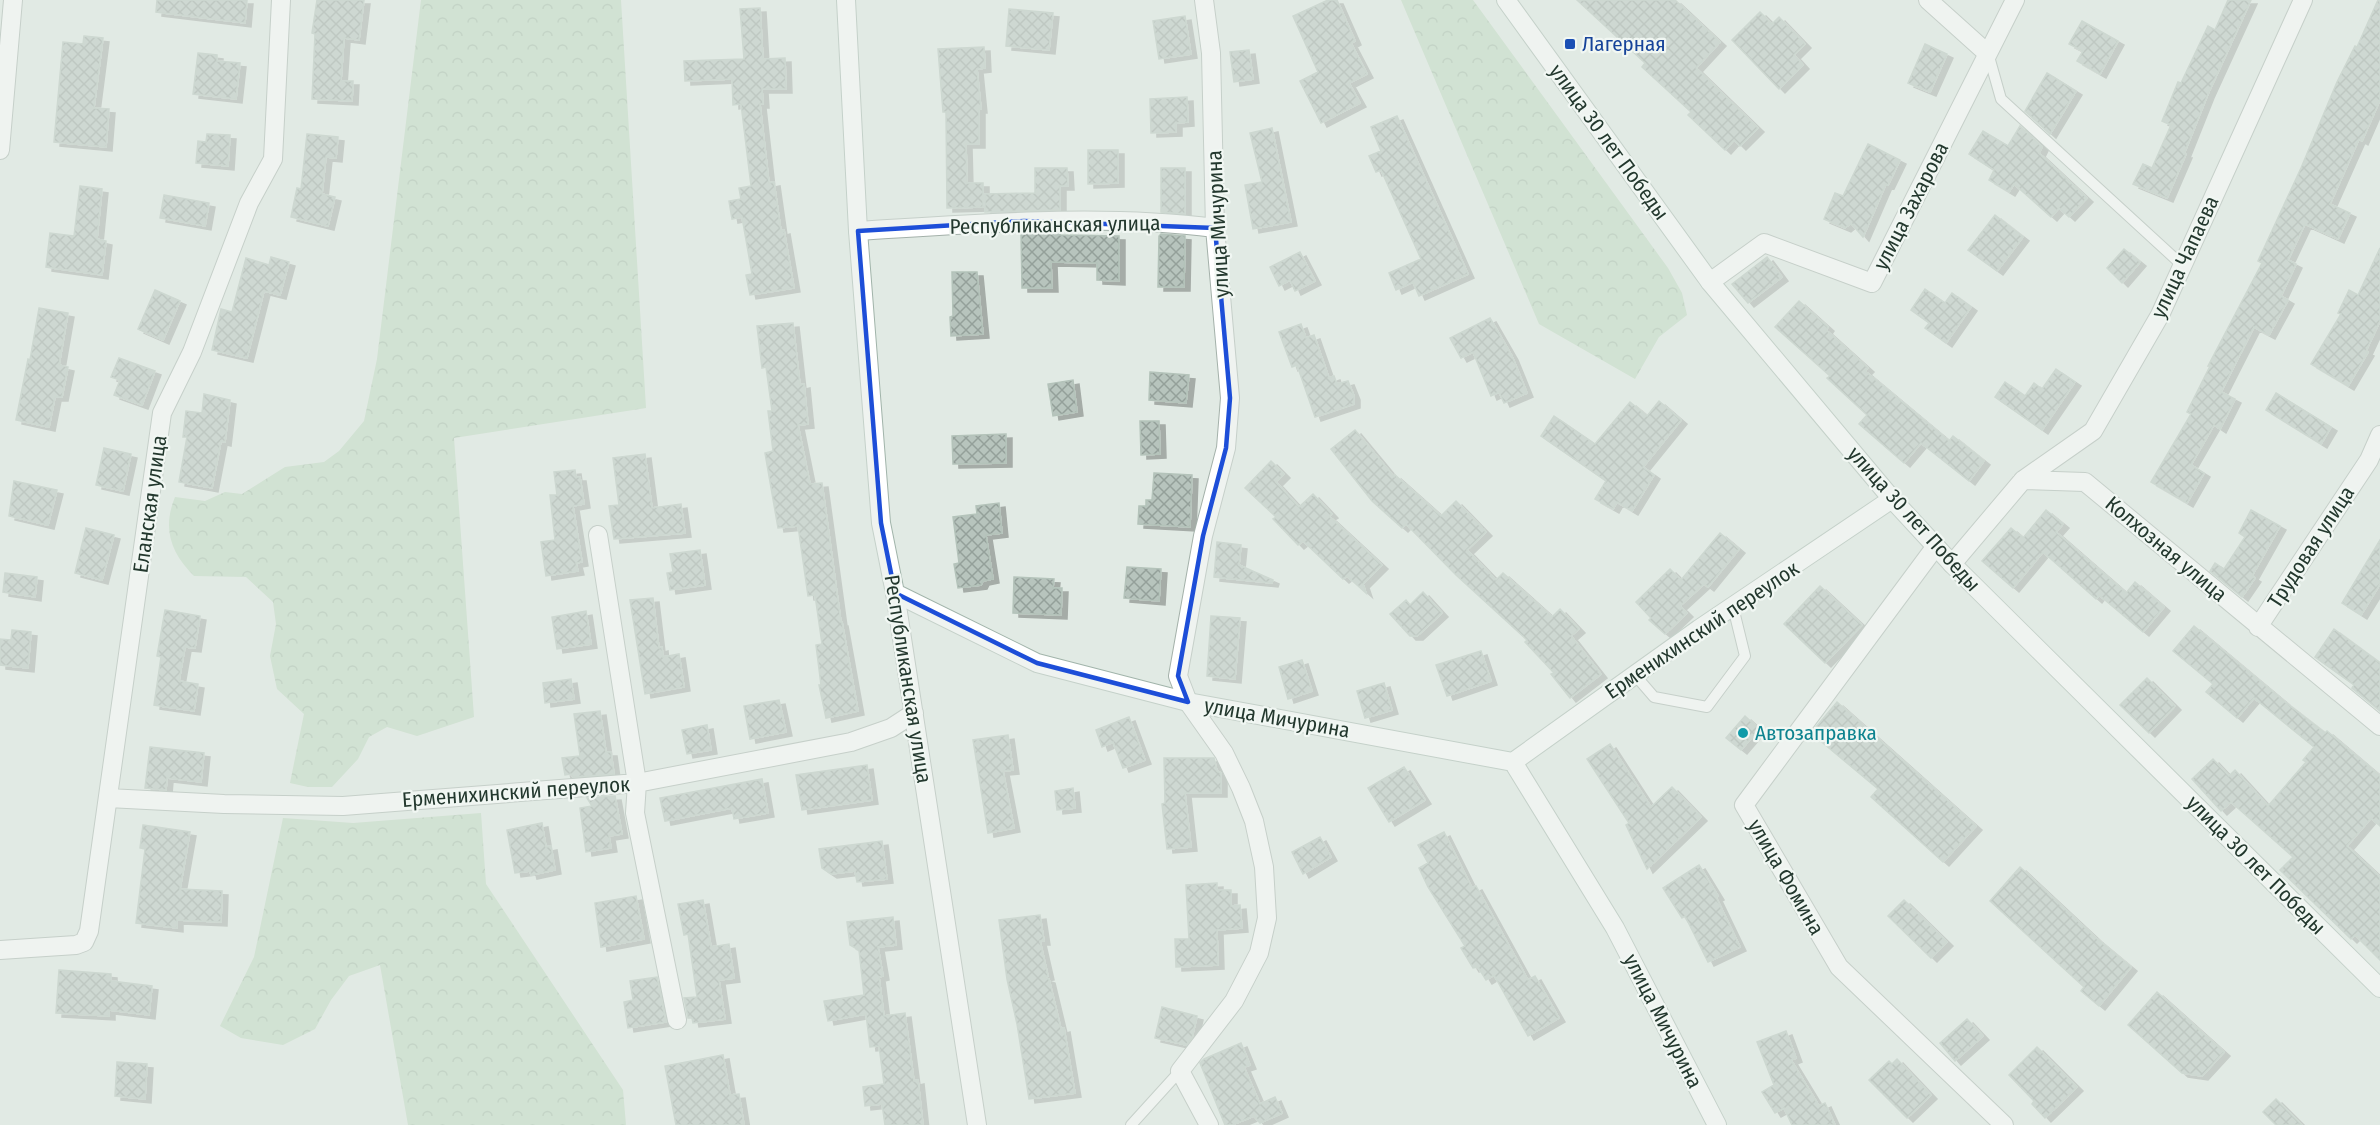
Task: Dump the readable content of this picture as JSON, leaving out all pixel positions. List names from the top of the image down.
{
  "streets": {
    "street": [
      "улица 30 лет Победы",
      "улица Захарова",
      "улица Мичурина",
      "Республиканская улица",
      "улица Чапаева",
      "Еланская улица",
      "Трудовая улица",
      "Колхозная улица",
      "Ерменихинский переулок",
      "улица Фомина"
    ]
  },
  "crossings": [
    ["улица 30 лет Победы", "улица Захарова"],
    ["улица 30 лет Победы", "Ерменихинский переулок"],
    ["улица 30 лет Победы", "улица Фомина"],
    ["улица Мичурина", "Республиканская улица"],
    ["улица Мичурина", "Ерменихинский переулок"],
    ["Республиканская улица", "Ерменихинский переулок"],
    ["улица Чапаева", "Колхозная улица"],
    ["Еланская улица", "Ерменихинский переулок"],
    ["Трудовая улица", "Колхозная улица"]
  ],
  "places": {
    "transit": ["Лагерная"],
    "other": ["Автозаправка"]
  }
}
